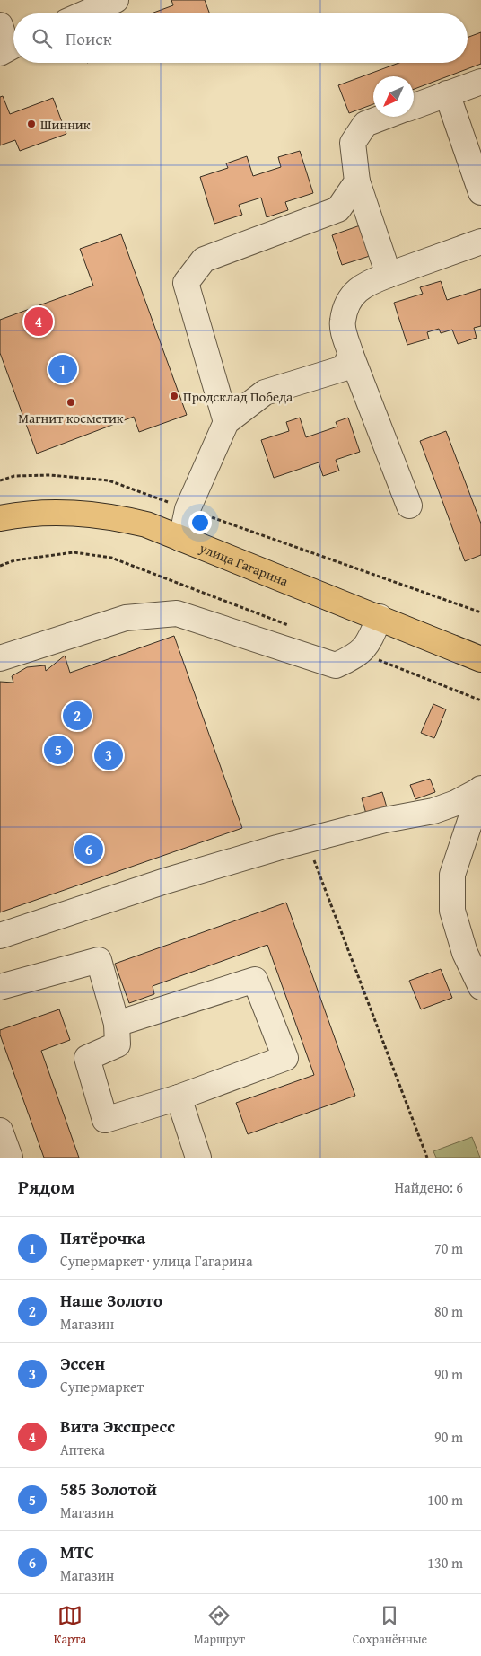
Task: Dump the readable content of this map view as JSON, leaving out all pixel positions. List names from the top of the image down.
{
  "streets": {
    "main road": ["улица Гагарина"]
  },
  "places": ["Шинник", "Продсклад Победа", "Магнит косметик"],
  "north": "bottom left",
  "page": {
    "search": "Поиск",
    "pins": [
      "4",
      "1",
      "2",
      "5",
      "3",
      "6"
    ],
    "heading": ["Рядом", "Найдено: 6"],
    "list": [
      {
        "mark": "1",
        "name": "Пятёрочка",
        "note": "Супермаркет · улица Гагарина",
        "value": "70 m"
      },
      {
        "mark": "2",
        "name": "Наше Золото",
        "note": "Магазин",
        "value": "80 m"
      },
      {
        "mark": "3",
        "name": "Эссен",
        "note": "Супермаркет",
        "value": "90 m"
      },
      {
        "mark": "4",
        "name": "Вита Экспресс",
        "note": "Аптека",
        "value": "90 m"
      },
      {
        "mark": "5",
        "name": "585 Золотой",
        "note": "Магазин",
        "value": "100 m"
      },
      {
        "mark": "6",
        "name": "МТС",
        "note": "Магазин",
        "value": "130 m"
      }
    ],
    "nav": ["Карта", "Маршрут", "Сохранённые"]
  }
}
